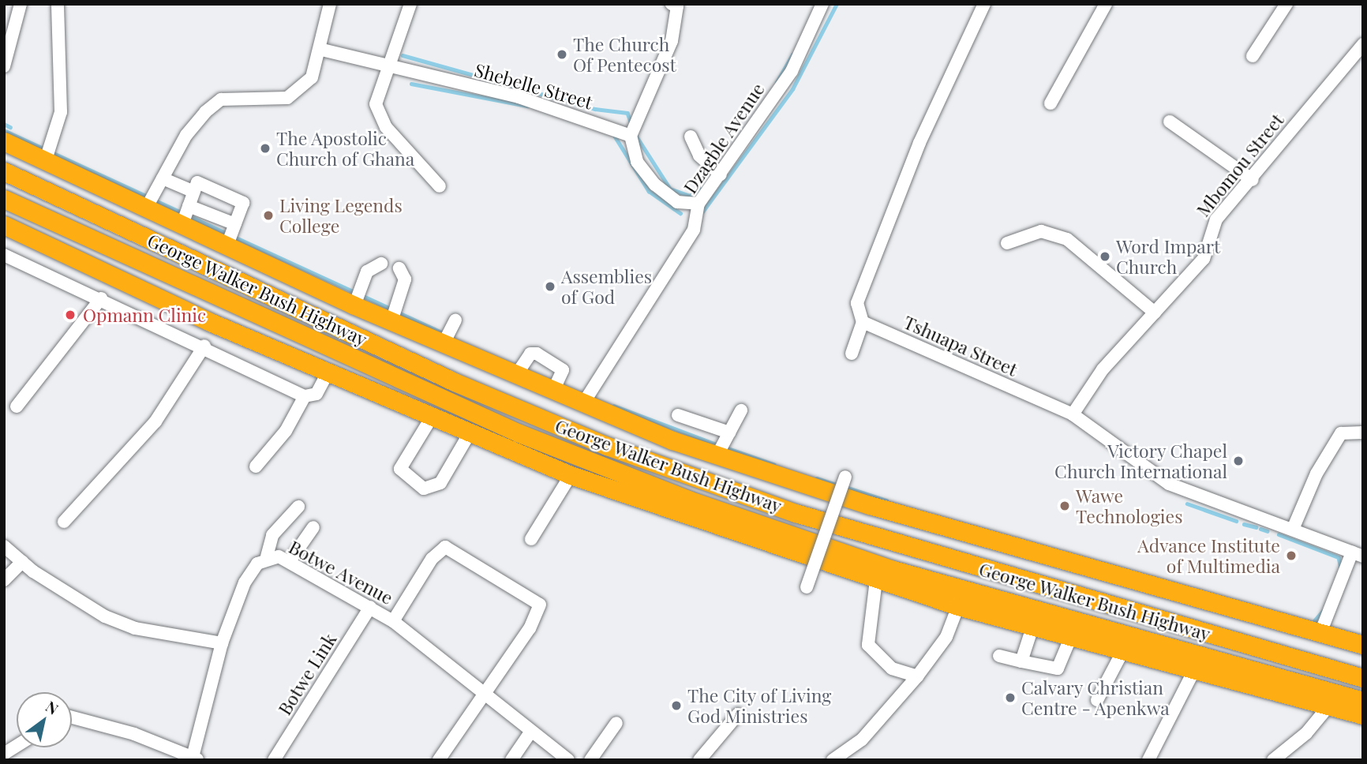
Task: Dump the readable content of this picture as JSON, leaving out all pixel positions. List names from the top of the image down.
{
  "streets": {
    "highway": ["George Walker Bush Highway"],
    "street": [
      "Shebelle Street",
      "Dzagble Avenue",
      "Mbomou Street",
      "Tshuapa Street",
      "Botwe Avenue",
      "Botwe Link"
    ]
  },
  "crossings": [
    ["Mbomou Street", "Tshuapa Street"],
    ["Botwe Avenue", "Botwe Link"]
  ],
  "places": [
    "The Church Of Pentecost",
    "The Apostolic Church of Ghana",
    "Living Legends College",
    "Word Impart Church",
    "Assemblies of God",
    "Opmann Clinic",
    "Victory Chapel Church International",
    "Wawe Technologies",
    "Advance Institute of Multimedia",
    "Calvary Christian Centre - Apenkwa",
    "The City of Living God Ministries"
  ],
  "north": "top right"
}
